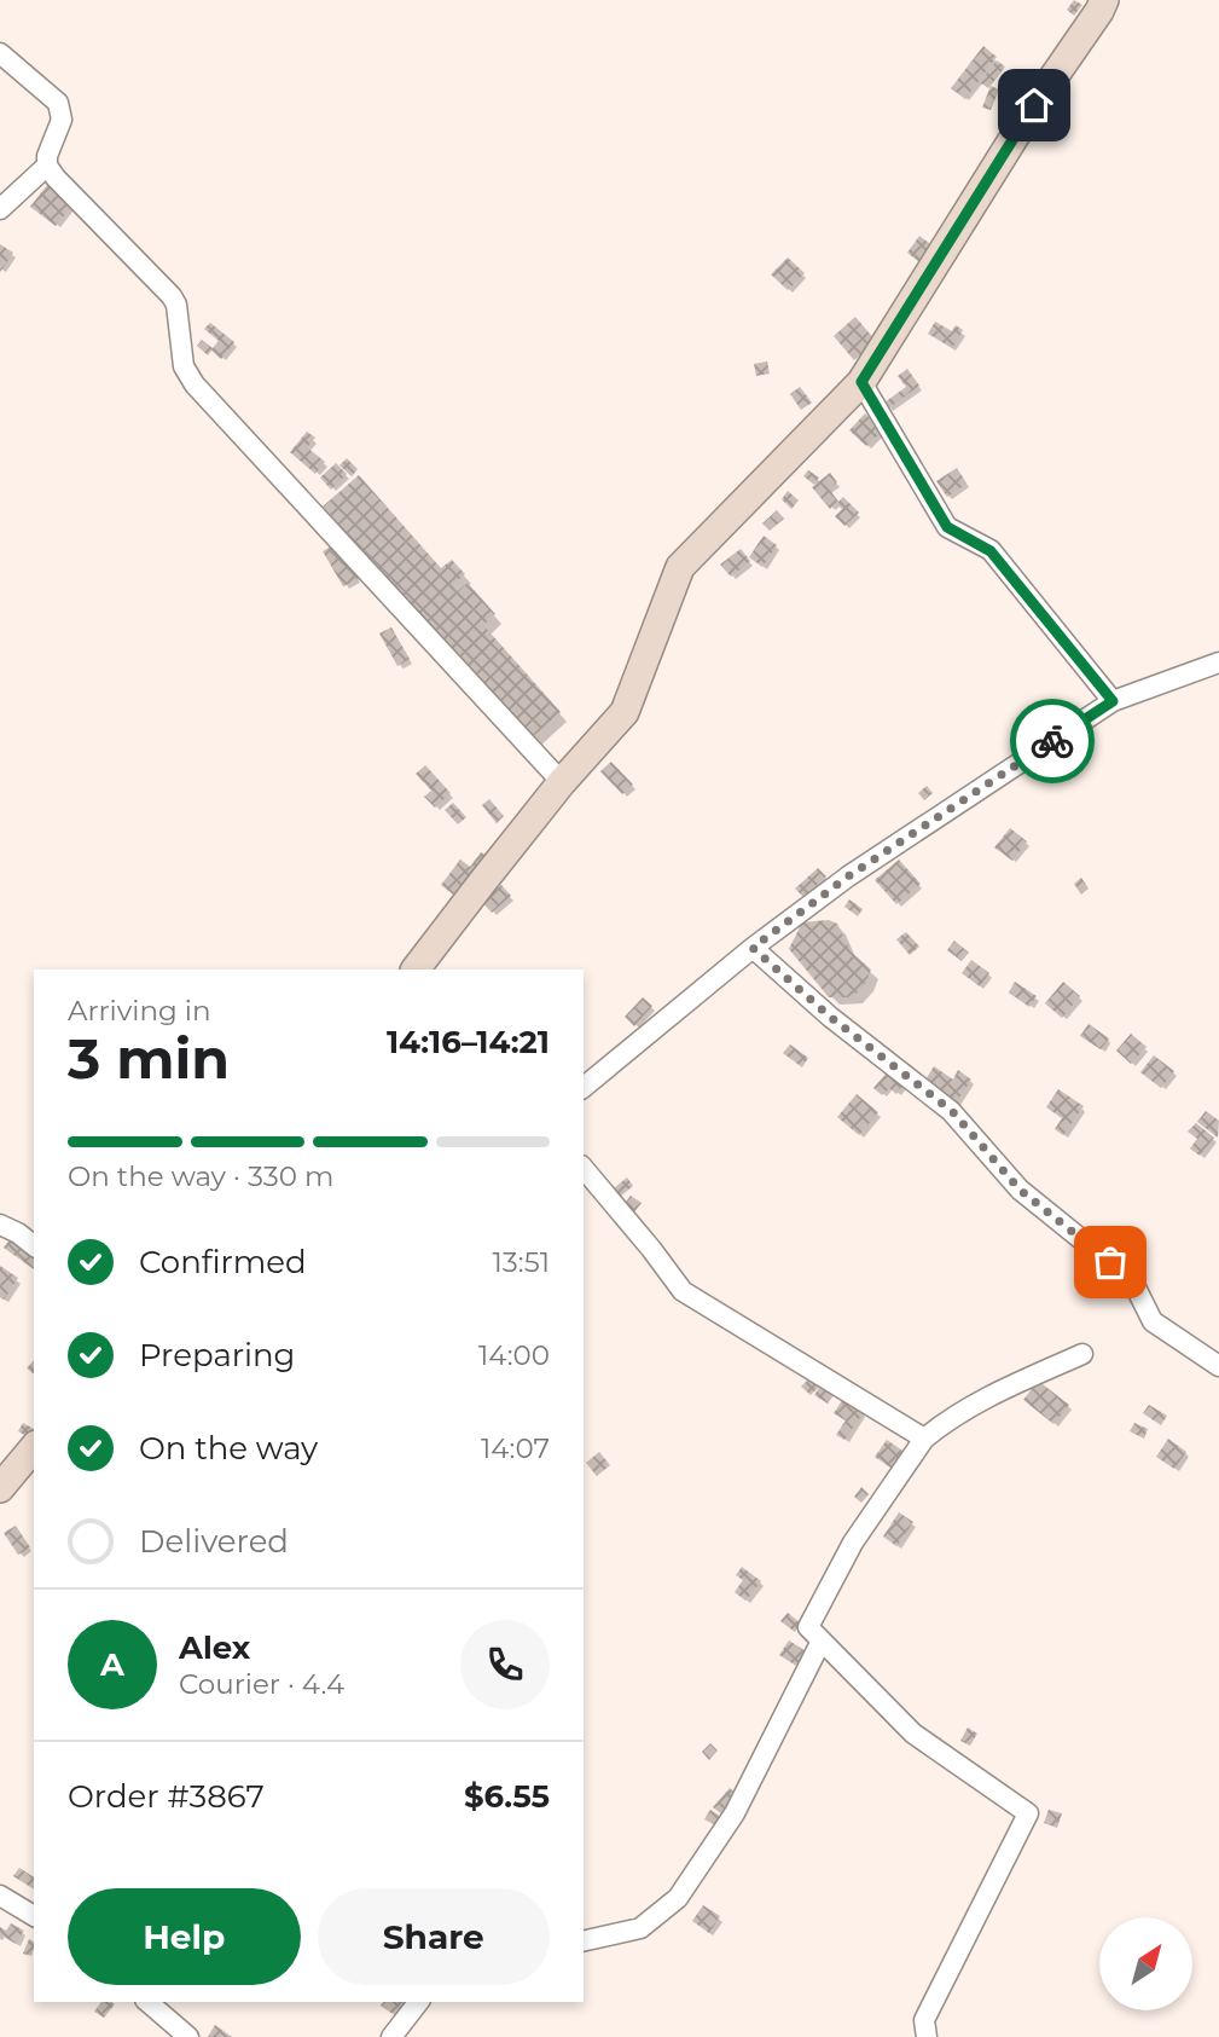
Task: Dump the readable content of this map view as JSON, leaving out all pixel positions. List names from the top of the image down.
{
  "north": "top right",
  "page": {
    "heading": ["3 min", "Arriving in", "14:16–14:21"],
    "panel": [
      "Alex",
      "Courier · 4.4",
      "Order #3867",
      "$6.55"
    ],
    "bar": "On the way · 330 m",
    "list": [
      ["Confirmed", "13:51"],
      ["Preparing", "14:00"],
      ["On the way", "14:07"],
      "Delivered"
    ],
    "round": "A",
    "buttons": ["Help", "Share"]
  }
}
